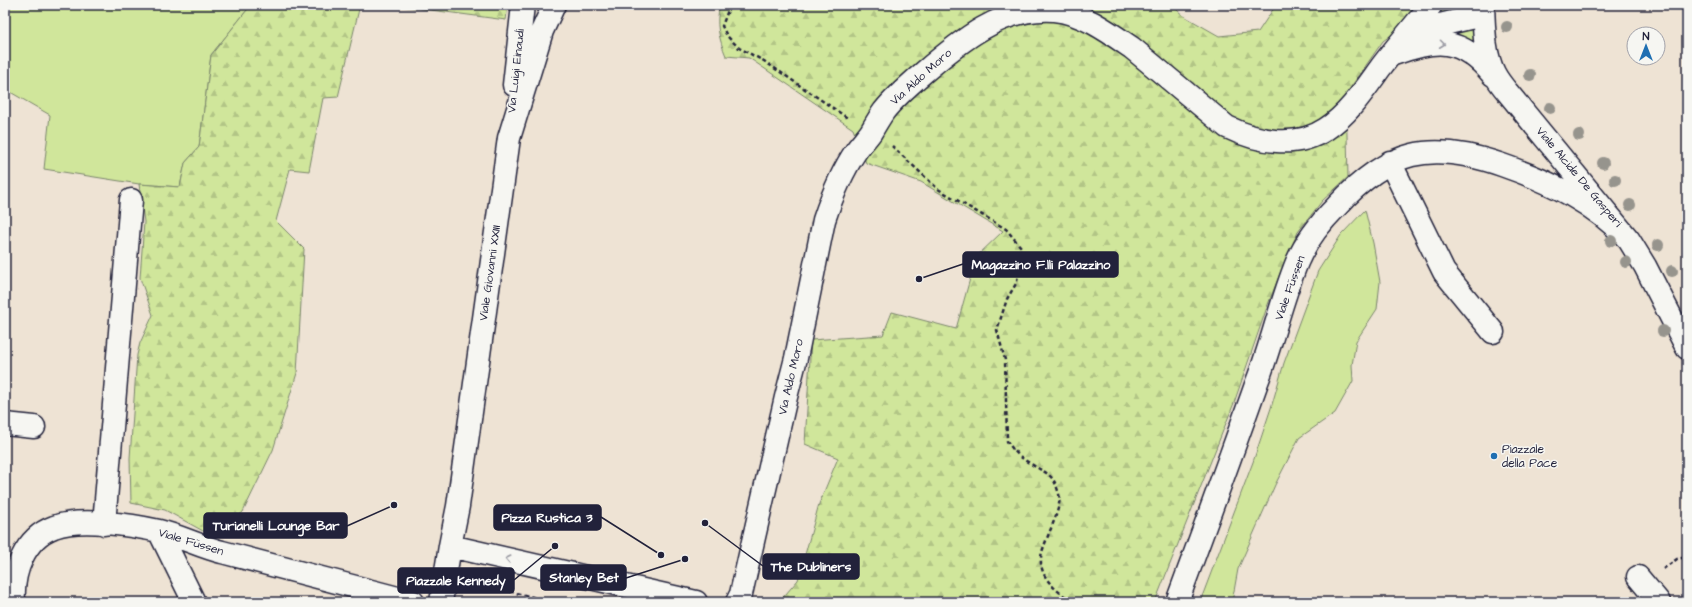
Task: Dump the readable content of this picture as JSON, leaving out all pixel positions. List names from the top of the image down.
{
  "streets": {
    "street": [
      "Via Luigi Einaudi",
      "Via Aldo Moro",
      "Viale Alcide De Gasperi",
      "Viale Giovanni XXIII",
      "Viale Füssen"
    ]
  },
  "crossings": [
    ["Via Luigi Einaudi", "Viale Giovanni XXIII"],
    ["Via Aldo Moro", "Viale Alcide De Gasperi"],
    ["Viale Alcide De Gasperi", "Viale Füssen"]
  ],
  "places": [
    "Magazzino F.lli Palazzino",
    "Piazzale della Pace",
    "Turianelli Lounge Bar",
    "The Dubliners",
    "Piazzale Kennedy",
    "Pizza Rustica 3",
    "Stanley Bet"
  ],
  "north": "top"
}
